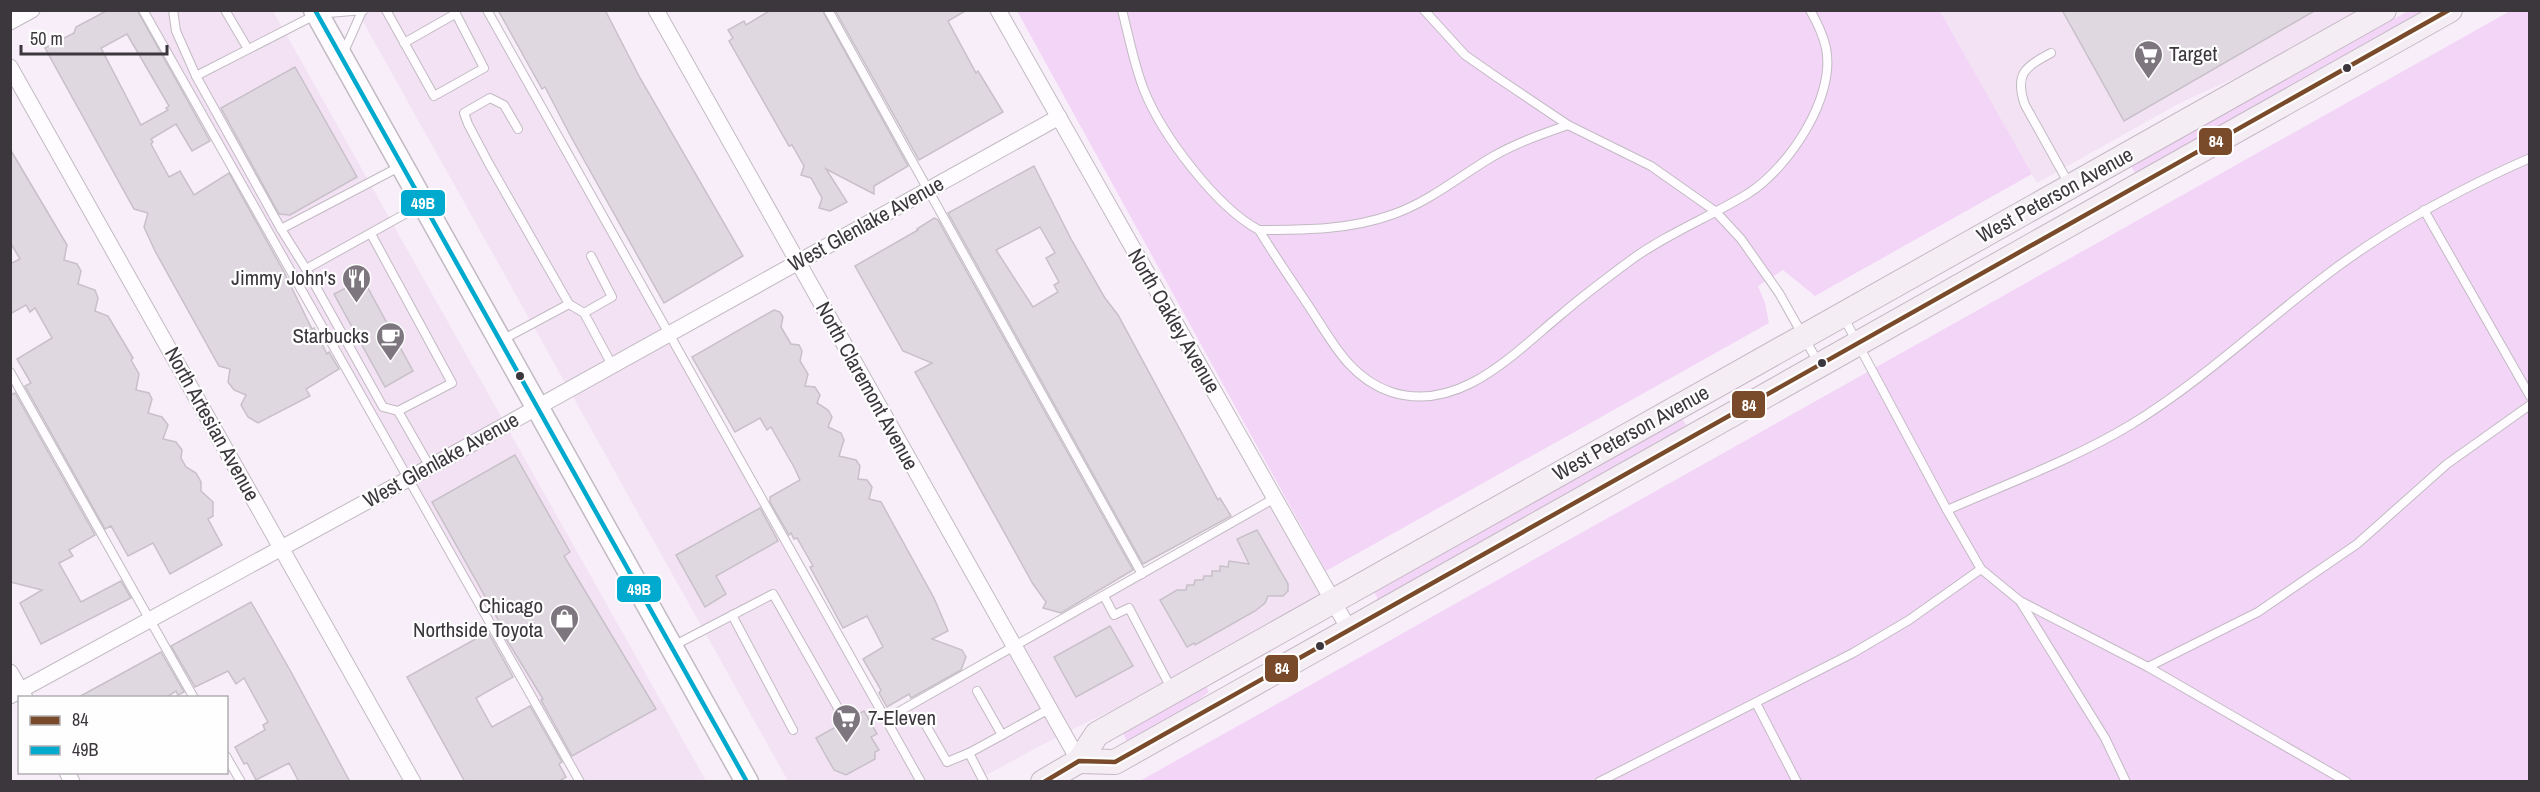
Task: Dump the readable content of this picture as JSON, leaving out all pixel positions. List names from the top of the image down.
{
  "streets": {
    "main road": ["West Peterson Avenue"],
    "street": [
      "West Glenlake Avenue",
      "North Oakley Avenue",
      "North Claremont Avenue",
      "North Artesian Avenue"
    ]
  },
  "crossings": [
    ["West Peterson Avenue", "North Oakley Avenue"],
    ["West Peterson Avenue", "North Claremont Avenue"],
    ["West Glenlake Avenue", "North Oakley Avenue"],
    ["West Glenlake Avenue", "North Claremont Avenue"],
    ["West Glenlake Avenue", "North Artesian Avenue"]
  ],
  "places": {
    "supermarket": ["Target", "7-Eleven"],
    "restaurant": ["Jimmy John's"],
    "cafe": ["Starbucks"],
    "shop": ["Chicago Northside Toyota"]
  },
  "lines": ["transit line 84", "transit line 49B"],
  "legend": ["84", "49B"],
  "scale_bar": "50 m"
}
